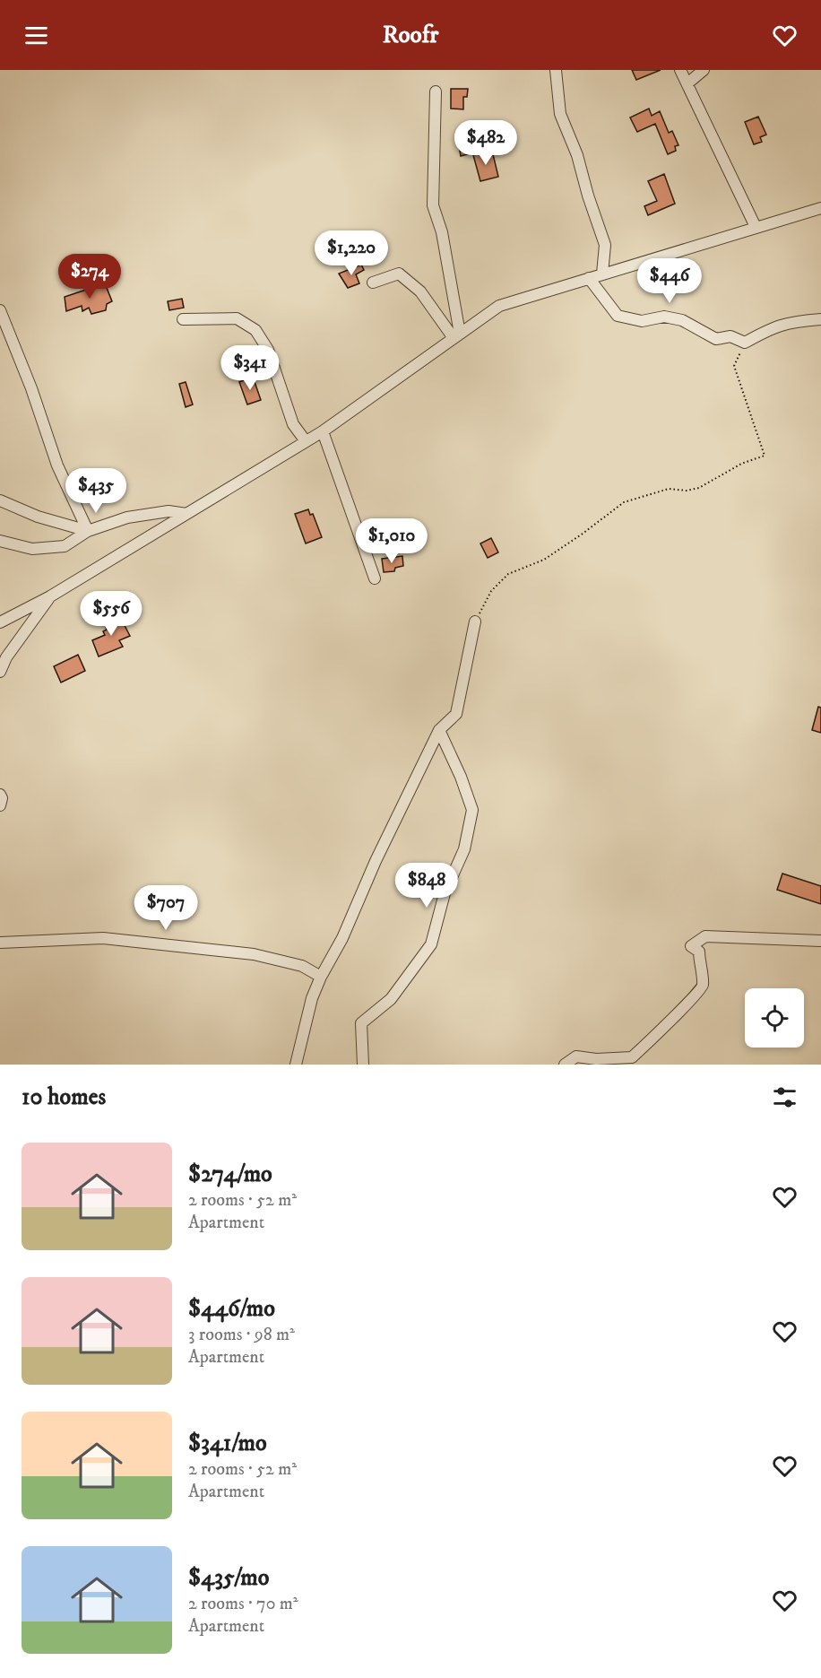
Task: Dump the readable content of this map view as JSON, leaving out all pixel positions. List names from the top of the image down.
{
  "page": {
    "header": "Roofr",
    "price": [
      "$482",
      "$1,220",
      "$274",
      "$446",
      "$341",
      "$435",
      "$1,010",
      "$556",
      "$848",
      "$707"
    ],
    "heading": "10 homes",
    "list": [
      {
        "name": "$274/mo",
        "note": "2 rooms · 52 m² · Apartment"
      },
      {
        "name": "$446/mo",
        "note": "3 rooms · 98 m² · Apartment"
      },
      {
        "name": "$341/mo",
        "note": "2 rooms · 52 m² · Apartment"
      },
      {
        "name": "$435/mo",
        "note": "2 rooms · 70 m² · Apartment"
      }
    ]
  }
}
